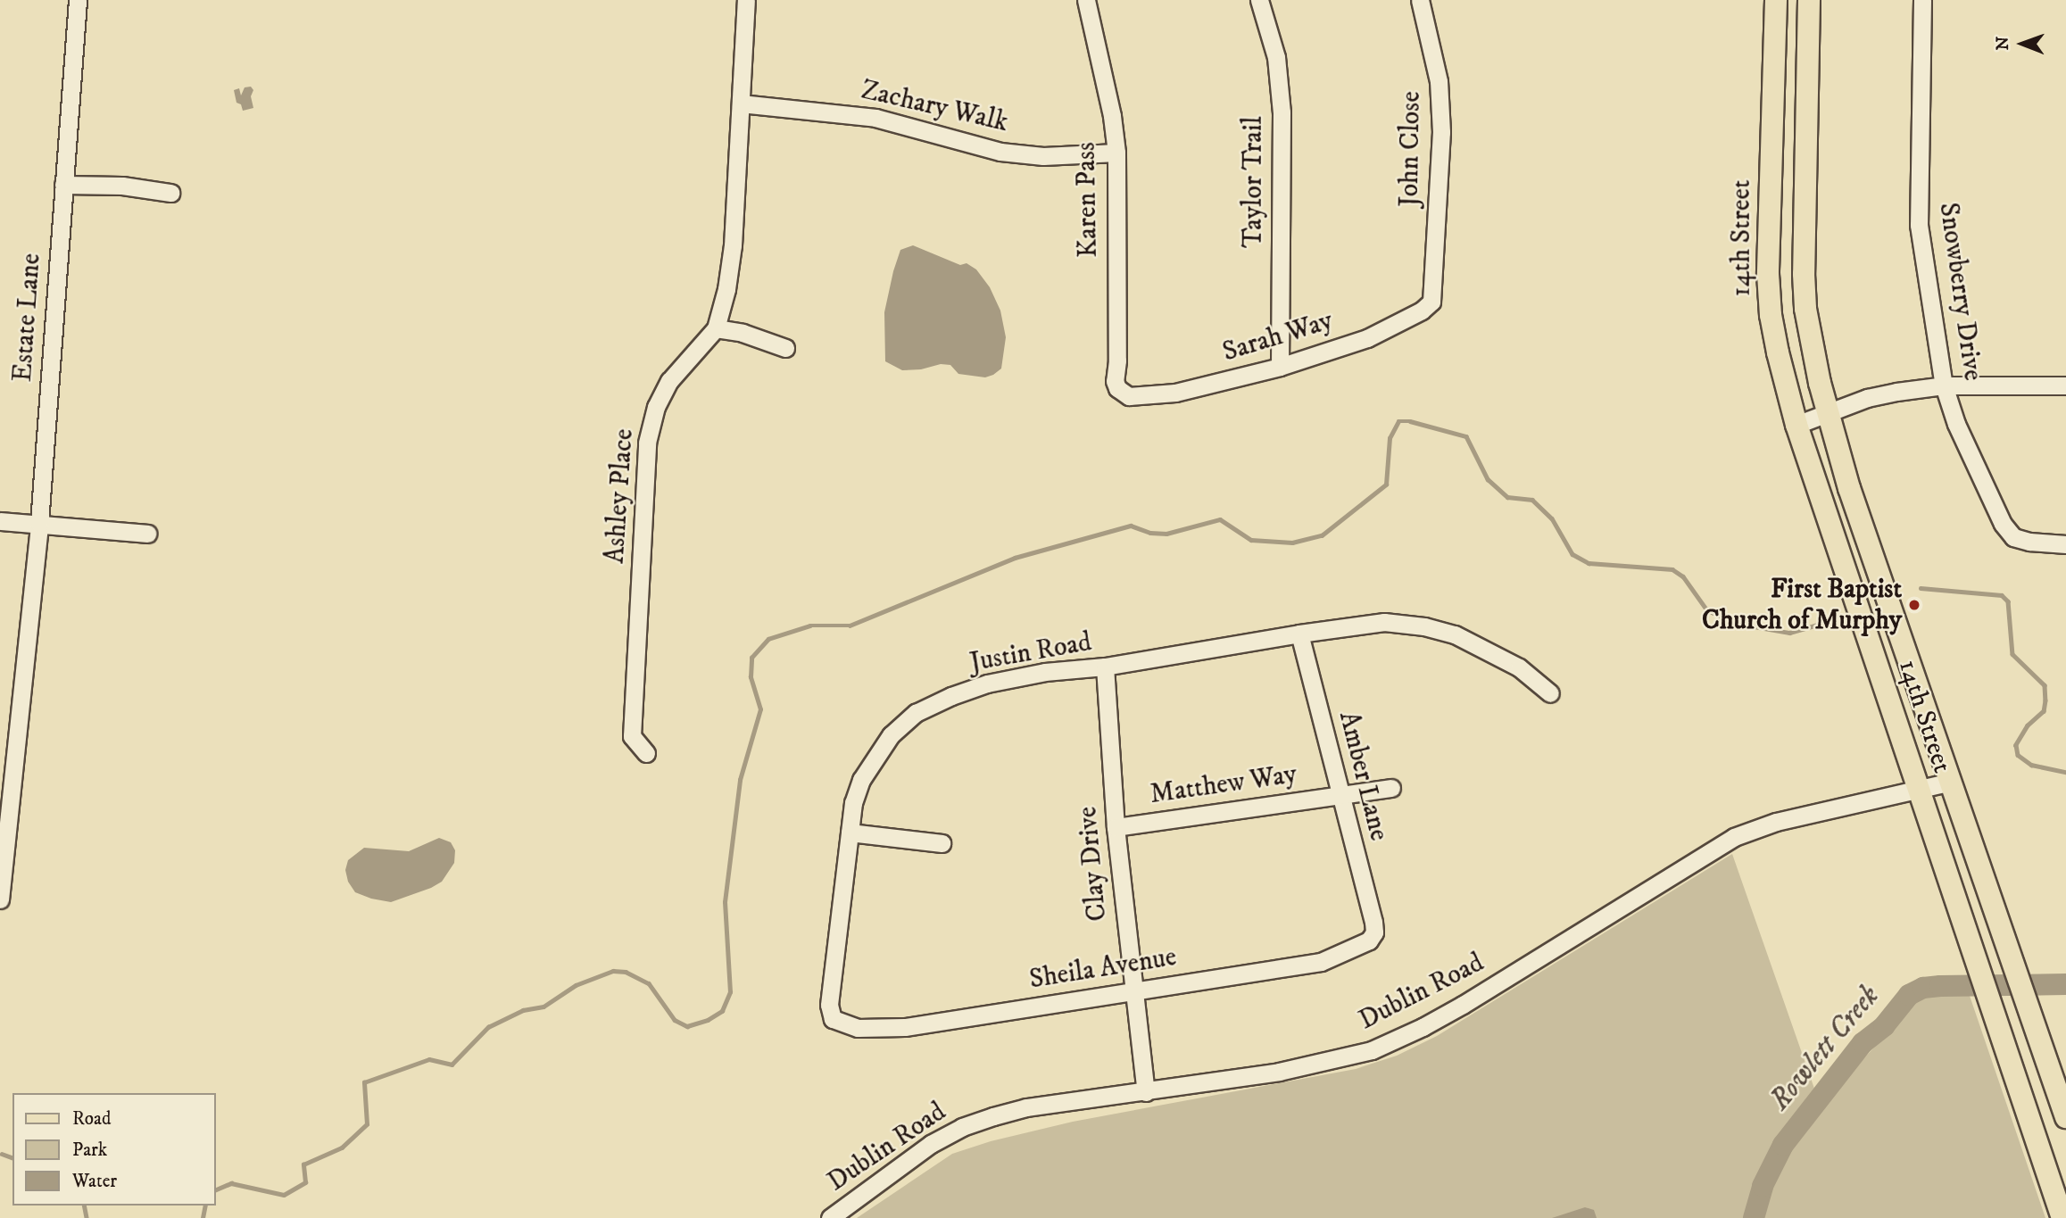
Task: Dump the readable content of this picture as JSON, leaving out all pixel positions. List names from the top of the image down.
{
  "streets": {
    "main road": ["14th Street"],
    "street": [
      "Zachary Walk",
      "John Close",
      "Taylor Trail",
      "Karen Pass",
      "Snowberry Drive",
      "Estate Lane",
      "Sarah Way",
      "Ashley Place",
      "Justin Road",
      "Amber Lane",
      "Matthew Way",
      "Clay Drive",
      "Sheila Avenue",
      "Dublin Road"
    ]
  },
  "crossings": [
    ["Zachary Walk", "Karen Pass"],
    ["Zachary Walk", "Ashley Place"],
    ["John Close", "Sarah Way"],
    ["Taylor Trail", "Sarah Way"],
    ["Karen Pass", "Sarah Way"],
    ["14th Street", "Dublin Road"],
    ["Justin Road", "Amber Lane"],
    ["Justin Road", "Clay Drive"],
    ["Justin Road", "Sheila Avenue"],
    ["Amber Lane", "Matthew Way"],
    ["Amber Lane", "Sheila Avenue"],
    ["Matthew Way", "Clay Drive"],
    ["Clay Drive", "Sheila Avenue"],
    ["Clay Drive", "Dublin Road"]
  ],
  "water": ["Rowlett Creek"],
  "places": ["First Baptist Church of Murphy"],
  "legend": ["Road", "Park", "Water"],
  "north": "left"
}
